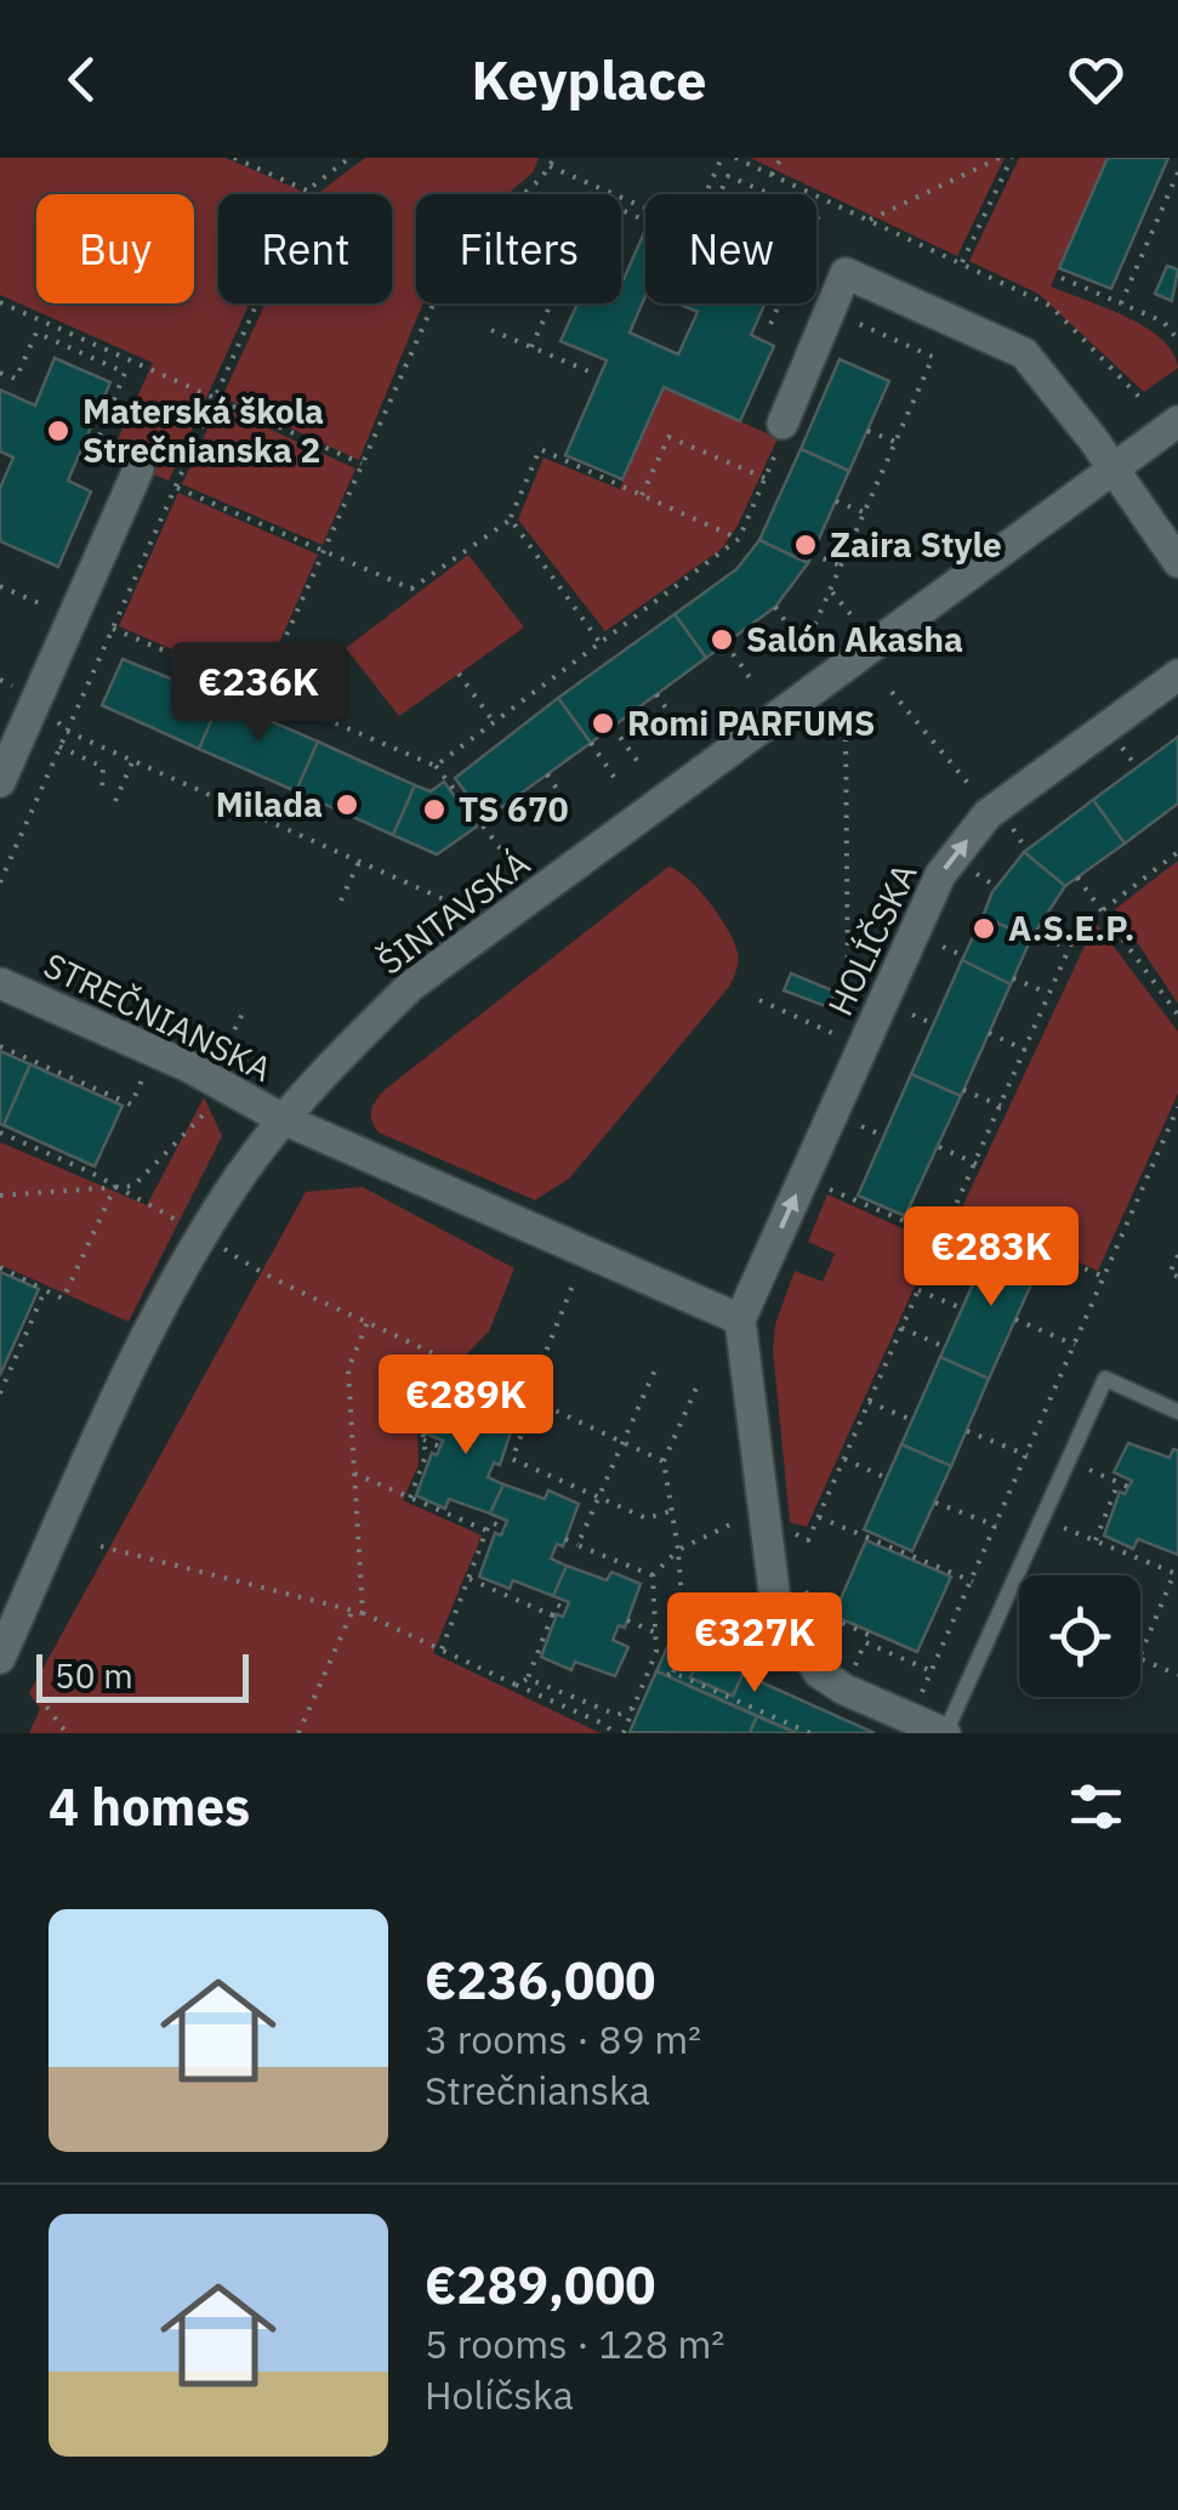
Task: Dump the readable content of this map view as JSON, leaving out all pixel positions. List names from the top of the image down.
{
  "streets": {
    "street": ["ŠINTAVSKÁ", "HOLÍČSKA", "STREČNIANSKA"]
  },
  "crossings": [
    ["ŠINTAVSKÁ", "STREČNIANSKA"]
  ],
  "one_way": ["HOLÍČSKA"],
  "places": [
    "Materská škola Strečnianska 2",
    "Zaira Style",
    "Salón Akasha",
    "Romi PARFUMS",
    "Milada",
    "TS 670",
    "A.S.E.P."
  ],
  "scale_bar": "50 m",
  "page": {
    "header": "Keyplace",
    "chip": [
      "Buy",
      "Rent",
      "Filters",
      "New"
    ],
    "price": [
      "€236K",
      "€283K",
      "€289K",
      "€327K"
    ],
    "scale": "50 m",
    "heading": "4 homes",
    "list": [
      {
        "name": "€236,000",
        "note": "3 rooms · 89 m² · Strečnianska"
      },
      {
        "name": "€289,000",
        "note": "5 rooms · 128 m² · Holíčska"
      }
    ]
  }
}
